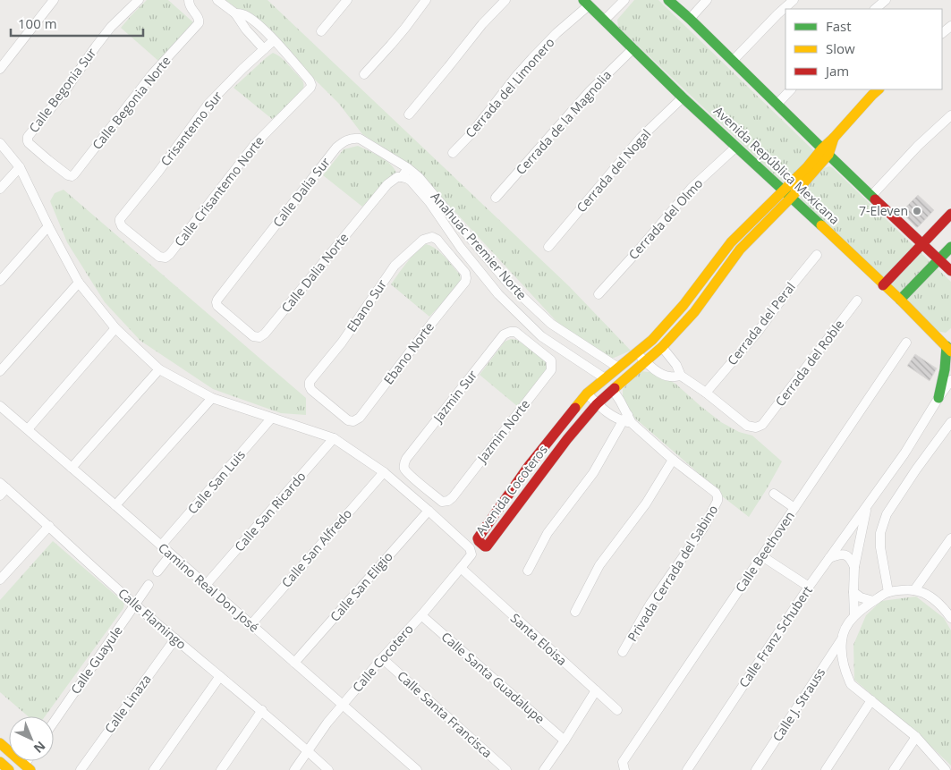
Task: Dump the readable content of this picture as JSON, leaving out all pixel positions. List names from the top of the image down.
{
  "streets": {
    "street": [
      "Cerrada del Limonero",
      "Calle Begonia Sur",
      "Calle Begonia Norte",
      "Cerrada de la Magnolia",
      "Crisantemo Sur",
      "Avenida República Mexicana",
      "Cerrada del Nogal",
      "Calle Crisantemo Norte",
      "Calle Dalia Sur",
      "Cerrada del Olmo",
      "Anahuac Premier Norte",
      "Calle Dalia Norte",
      "Ebano Sur",
      "Cerrada del Peral",
      "Ebano Norte",
      "Cerrada del Roble",
      "Jazmin Sur",
      "Jazmin Norte",
      "Calle San Luis",
      "Avenida Cocoteros",
      "Calle San Ricardo",
      "Calle San Alfredo",
      "Calle Beethoven",
      "Privada Cerrada del Sabino",
      "Calle San Eligio",
      "Camino Real Don José",
      "Calle Flamingo",
      "Calle Franz Schubert",
      "Santa Eloisa",
      "Calle Cocotero",
      "Calle Guayule",
      "Calle Santa Guadalupe",
      "Calle Linaza",
      "Calle J. Strauss",
      "Calle Santa Francisca"
    ]
  },
  "crossings": [
    ["Cerrada del Limonero", "Avenida República Mexicana"],
    ["Calle Begonia Sur", "Calle Begonia Norte"],
    ["Cerrada de la Magnolia", "Avenida República Mexicana"],
    ["Crisantemo Sur", "Calle Crisantemo Norte"],
    ["Avenida República Mexicana", "Cerrada del Nogal"],
    ["Avenida República Mexicana", "Cerrada del Olmo"],
    ["Avenida República Mexicana", "Avenida Cocoteros"],
    ["Calle Dalia Sur", "Anahuac Premier Norte"],
    ["Calle Dalia Sur", "Calle Dalia Norte"],
    ["Anahuac Premier Norte", "Calle Dalia Norte"],
    ["Anahuac Premier Norte", "Avenida Cocoteros"],
    ["Ebano Sur", "Ebano Norte"],
    ["Cerrada del Peral", "Cerrada del Roble"],
    ["Jazmin Sur", "Jazmin Norte"],
    ["Calle San Luis", "Camino Real Don José"],
    ["Calle San Ricardo", "Camino Real Don José"],
    ["Calle San Alfredo", "Camino Real Don José"],
    ["Calle San Eligio", "Camino Real Don José"],
    ["Calle San Eligio", "Calle Cocotero"],
    ["Camino Real Don José", "Calle Cocotero"],
    ["Calle Flamingo", "Calle Cocotero"],
    ["Calle Flamingo", "Calle Guayule"],
    ["Calle Flamingo", "Calle Linaza"],
    ["Santa Eloisa", "Calle Cocotero"],
    ["Calle Cocotero", "Calle Santa Guadalupe"],
    ["Calle Cocotero", "Calle Santa Francisca"]
  ],
  "places": ["7-Eleven"],
  "legend": ["Fast", "Slow", "Jam"],
  "scale_bar": "100 m",
  "north": "bottom right"
}
